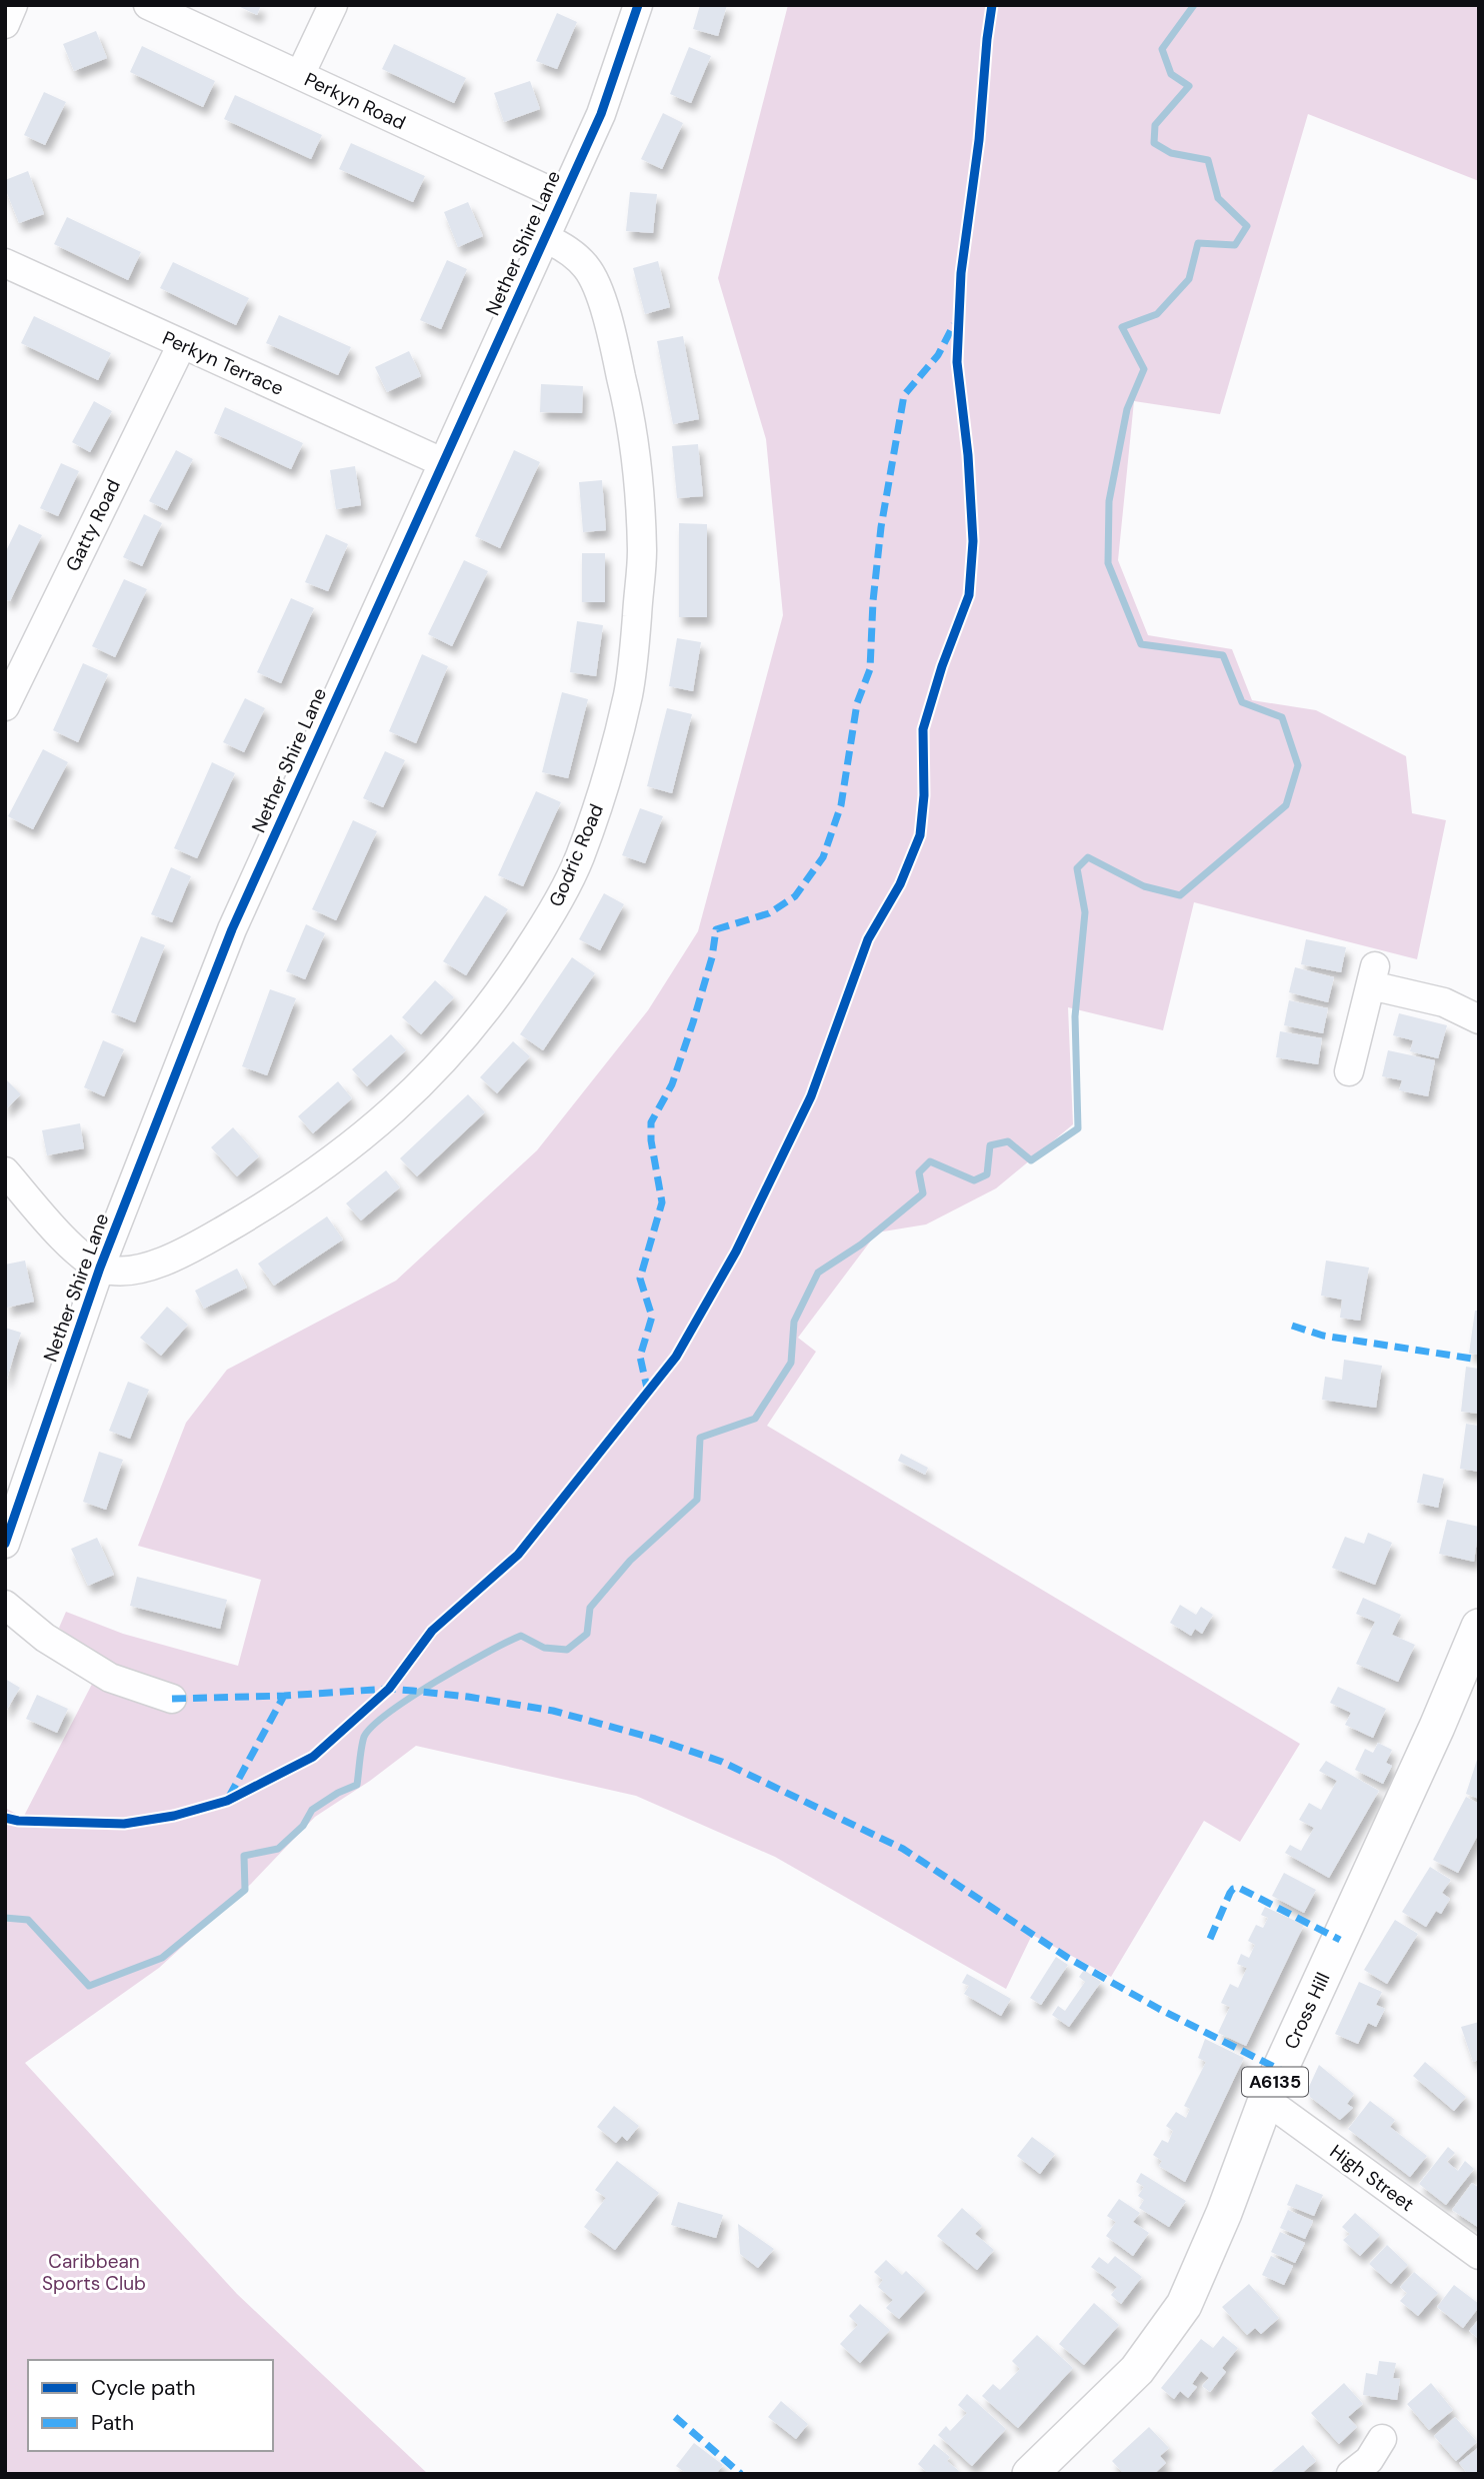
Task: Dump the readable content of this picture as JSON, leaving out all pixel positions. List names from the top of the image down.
{
  "streets": {
    "main road": ["Cross Hill", "A6135"],
    "street": [
      "Perkyn Road",
      "Nether Shire Lane",
      "Perkyn Terrace",
      "Gatty Road",
      "Godric Road",
      "High Street"
    ]
  },
  "crossings": [
    ["Perkyn Road", "Nether Shire Lane"],
    ["Nether Shire Lane", "Perkyn Terrace"],
    ["Nether Shire Lane", "Godric Road"],
    ["Perkyn Terrace", "Gatty Road"],
    ["Cross Hill", "High Street"]
  ],
  "parks": ["Caribbean Sports Club"],
  "legend": ["Cycle path", "Path"]
}
